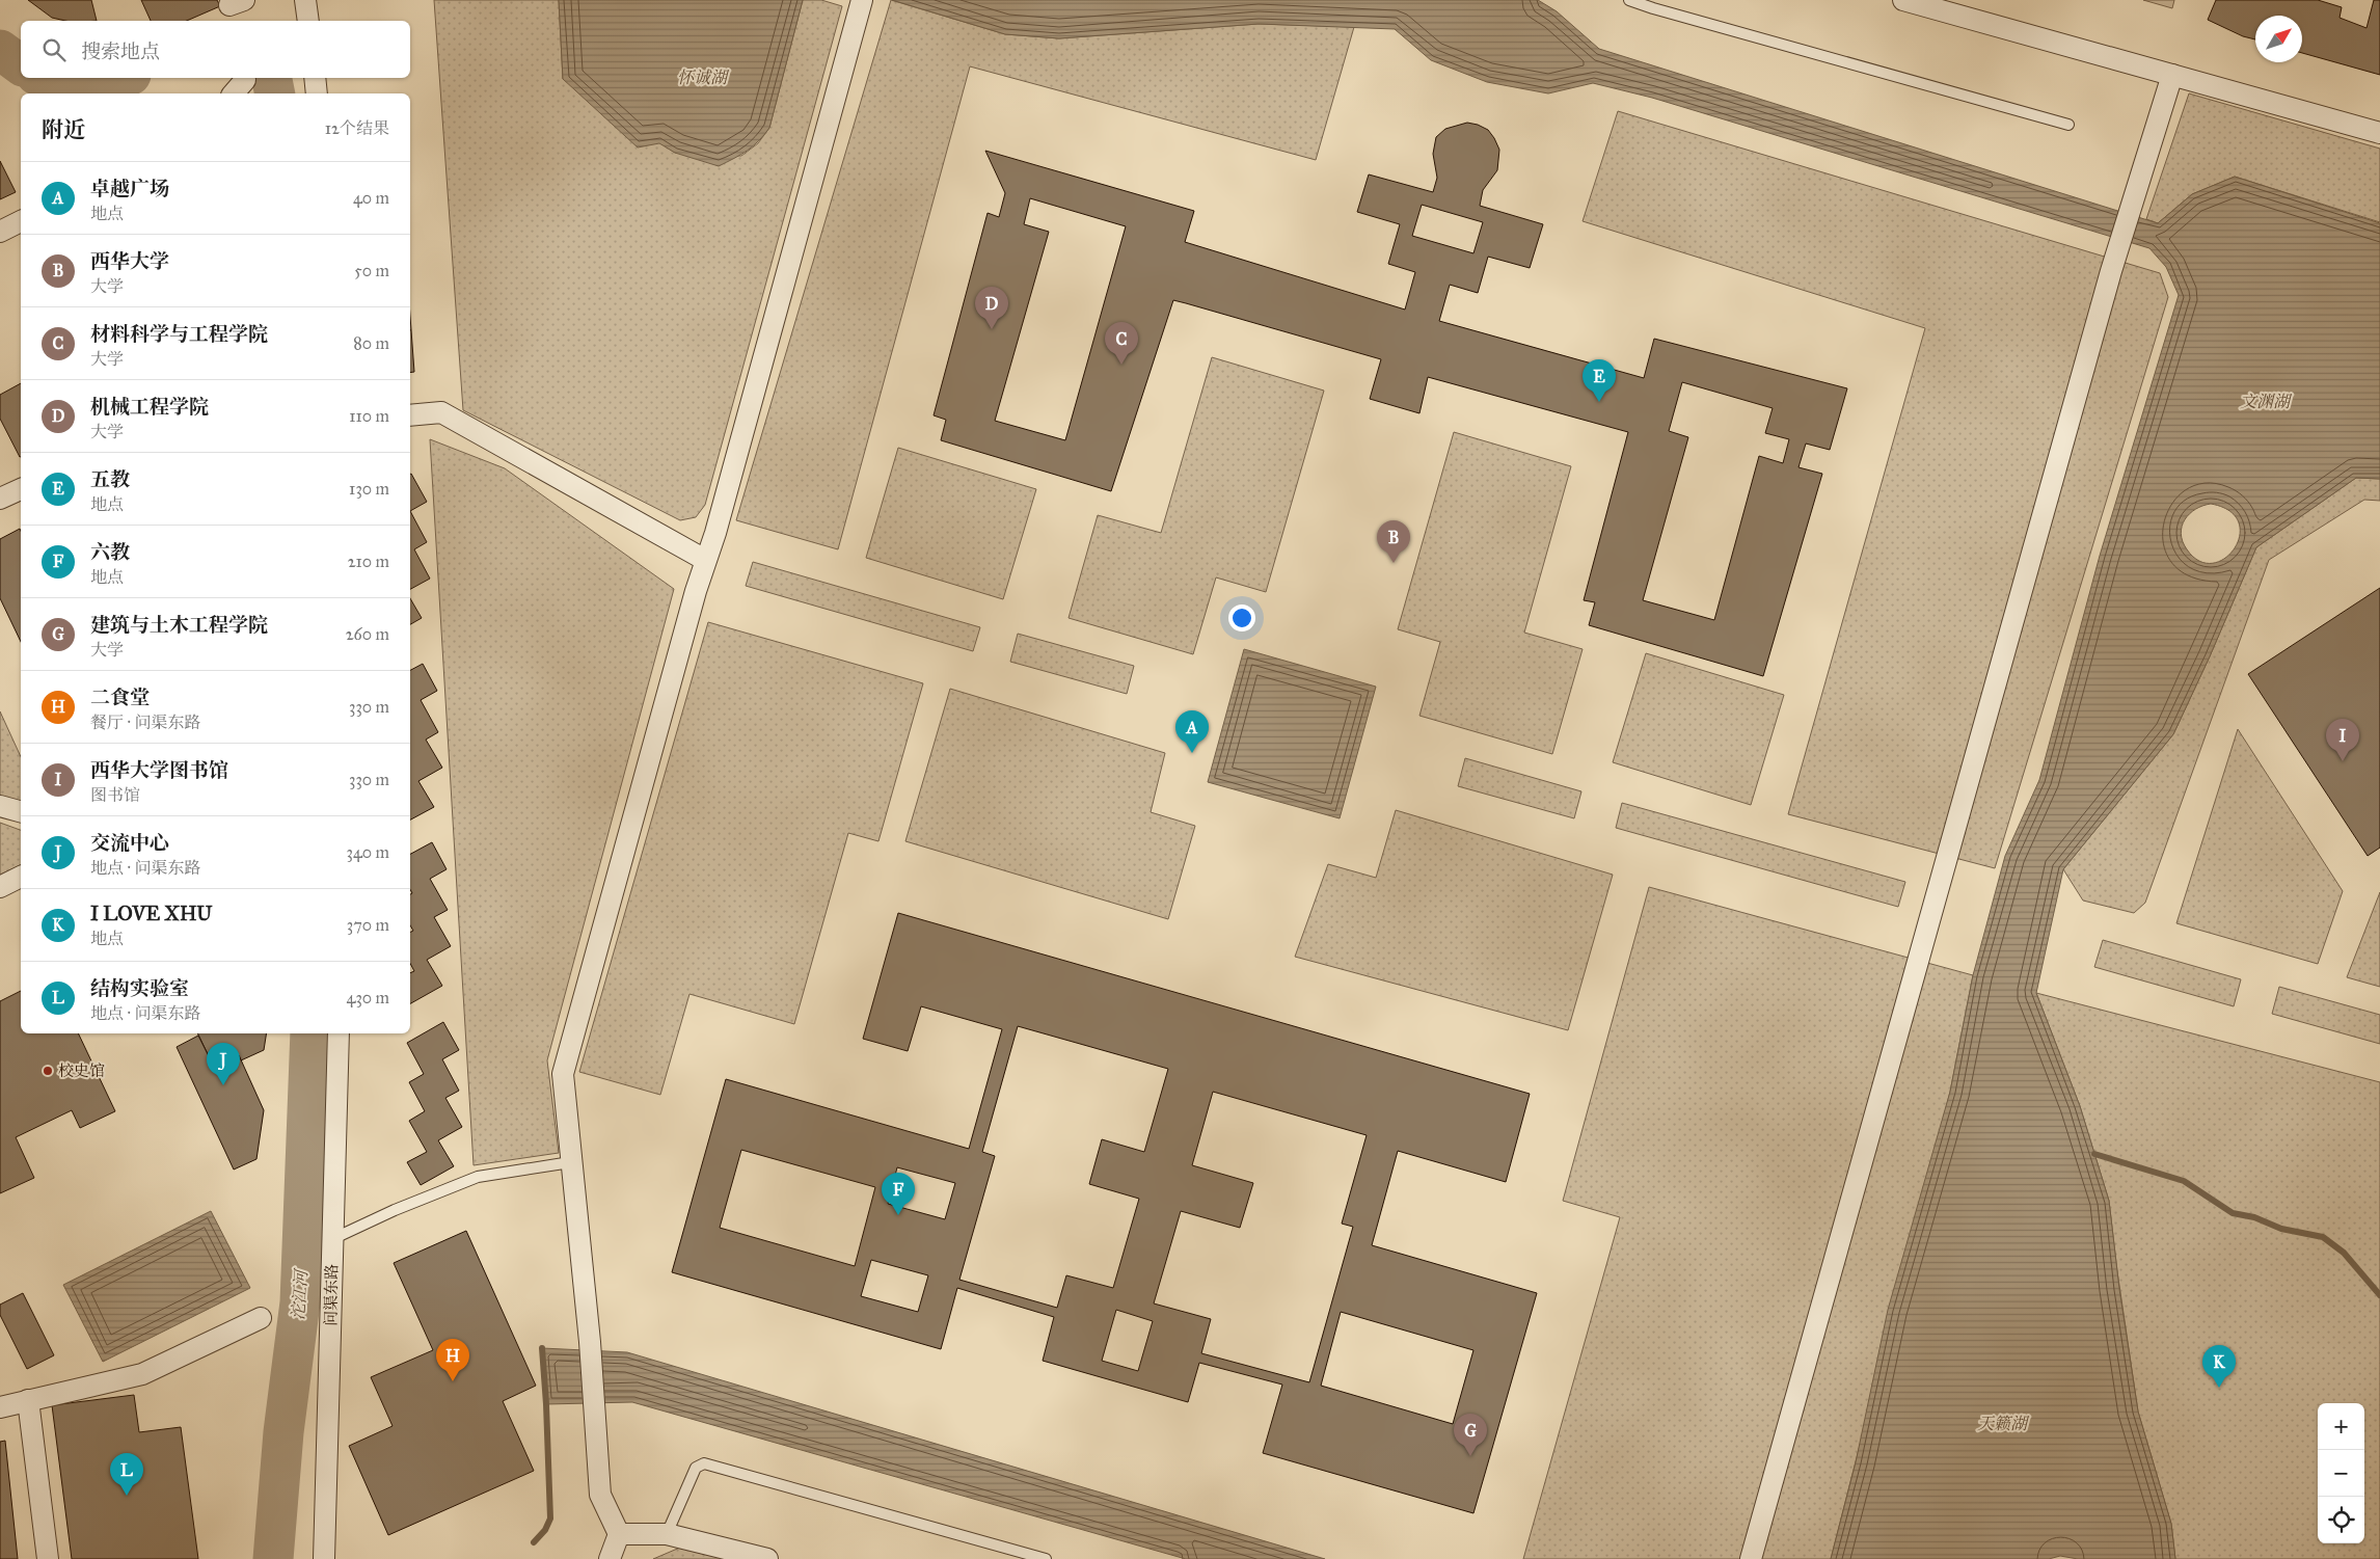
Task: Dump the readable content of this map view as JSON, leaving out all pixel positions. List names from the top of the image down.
{
  "streets": {
    "street": ["问渠东路"]
  },
  "water": [
    "怀诚湖",
    "文渊湖",
    "沱江河",
    "天籁湖"
  ],
  "places": ["校史馆"],
  "north": "top right",
  "page": {
    "search": "搜索地点",
    "heading": ["附近", "12个结果"],
    "list": [
      {
        "mark": "A",
        "name": "卓越广场",
        "note": "地点",
        "value": "40 m"
      },
      {
        "mark": "B",
        "name": "西华大学",
        "note": "大学",
        "value": "50 m"
      },
      {
        "mark": "C",
        "name": "材料科学与工程学院",
        "note": "大学",
        "value": "80 m"
      },
      {
        "mark": "D",
        "name": "机械工程学院",
        "note": "大学",
        "value": "110 m"
      },
      {
        "mark": "E",
        "name": "五教",
        "note": "地点",
        "value": "130 m"
      },
      {
        "mark": "F",
        "name": "六教",
        "note": "地点",
        "value": "210 m"
      },
      {
        "mark": "G",
        "name": "建筑与土木工程学院",
        "note": "大学",
        "value": "260 m"
      },
      {
        "mark": "H",
        "name": "二食堂",
        "note": "餐厅 · 问渠东路",
        "value": "330 m"
      },
      {
        "mark": "I",
        "name": "西华大学图书馆",
        "note": "图书馆",
        "value": "330 m"
      },
      {
        "mark": "J",
        "name": "交流中心",
        "note": "地点 · 问渠东路",
        "value": "340 m"
      },
      {
        "mark": "K",
        "name": "I LOVE XHU",
        "note": "地点",
        "value": "370 m"
      },
      {
        "mark": "L",
        "name": "结构实验室",
        "note": "地点 · 问渠东路",
        "value": "430 m"
      }
    ],
    "pins": [
      "D",
      "C",
      "E",
      "B",
      "A",
      "I",
      "J",
      "F",
      "H",
      "K",
      "G",
      "L"
    ],
    "map_buttons": ["+", "−"]
  }
}
